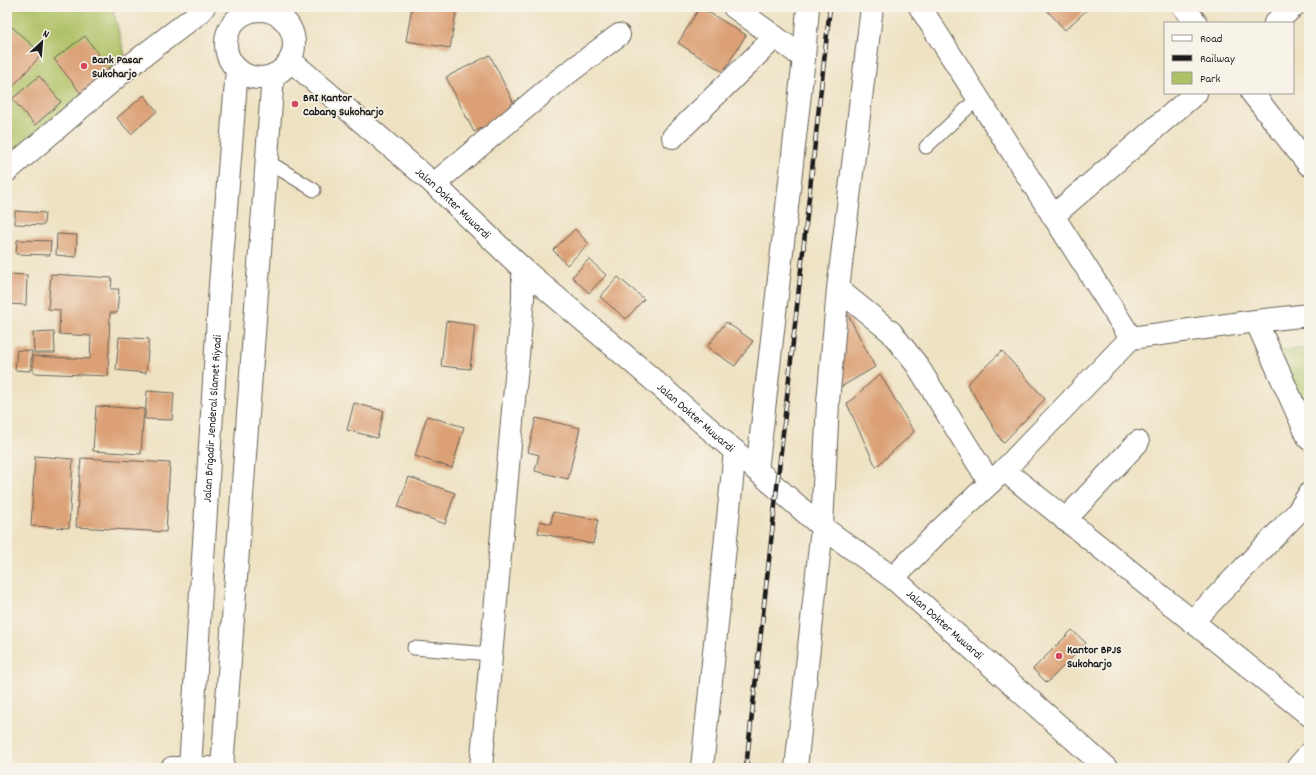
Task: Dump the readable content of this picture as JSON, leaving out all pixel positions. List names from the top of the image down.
{
  "streets": {
    "street": ["Jalan Dokter Muwardi", "Jalan Brigadir Jenderal Slamet Riyadi"]
  },
  "crossings": [
    ["Jalan Dokter Muwardi", "Jalan Brigadir Jenderal Slamet Riyadi"]
  ],
  "places": ["Bank Pasar Sukoharjo", "BRI Kantor Cabang Sukoharjo", "Kantor BPJS Sukoharjo"],
  "legend": ["Road", "Railway", "Park"],
  "north": "top right"
}
